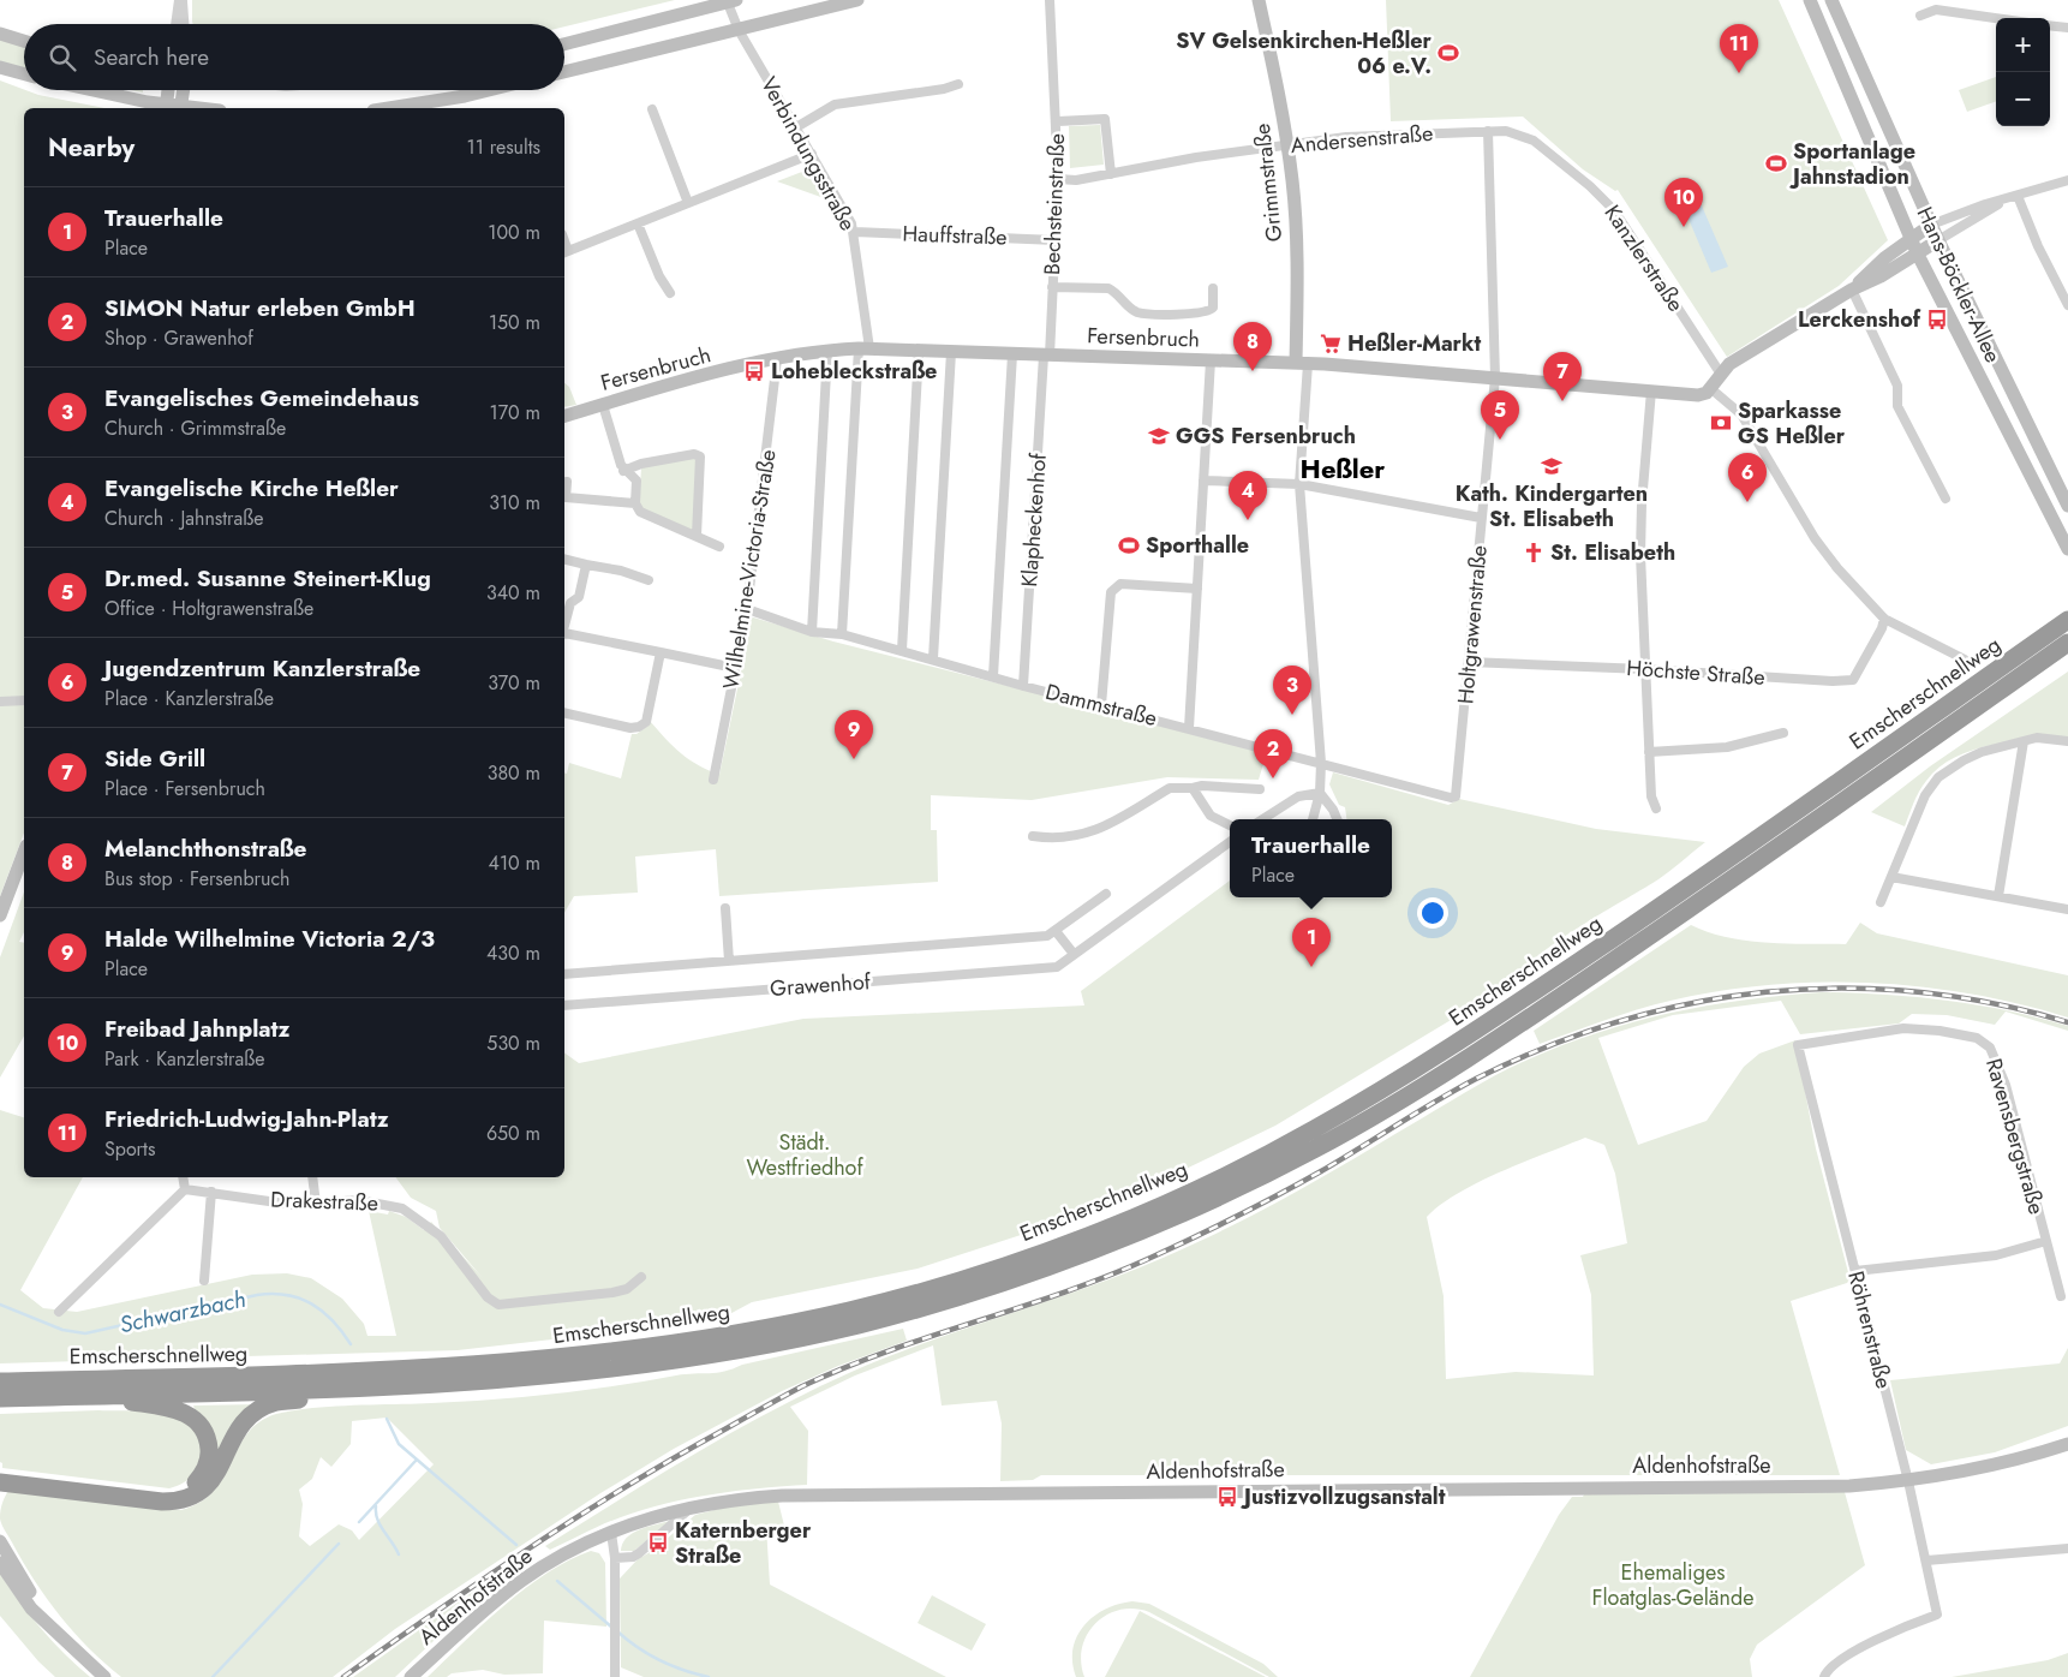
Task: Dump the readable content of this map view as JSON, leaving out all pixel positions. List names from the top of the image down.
{
  "streets": {
    "highway": ["Emscherschnellweg"],
    "street": [
      "Andersenstraße",
      "Verbindungsstraße",
      "Grimmstraße",
      "Bechsteinstraße",
      "Hauffstraße",
      "Kanzlerstraße",
      "Hans-Böckler-Allee",
      "Fersenbruch",
      "Klapheckenhof",
      "Wilhelmine-Victoria-Straße",
      "Holtgrawenstraße",
      "Höchste Straße",
      "Dammstraße",
      "Grawenhof",
      "Ravensbergstraße",
      "Drakestraße",
      "Röhrenstraße",
      "Aldenhofstraße"
    ]
  },
  "crossings": [
    ["Andersenstraße", "Grimmstraße"],
    ["Andersenstraße", "Bechsteinstraße"],
    ["Andersenstraße", "Kanzlerstraße"],
    ["Andersenstraße", "Holtgrawenstraße"],
    ["Verbindungsstraße", "Hauffstraße"],
    ["Verbindungsstraße", "Fersenbruch"],
    ["Grimmstraße", "Fersenbruch"],
    ["Grimmstraße", "Dammstraße"],
    ["Bechsteinstraße", "Hauffstraße"],
    ["Bechsteinstraße", "Fersenbruch"],
    ["Bechsteinstraße", "Klapheckenhof"],
    ["Kanzlerstraße", "Holtgrawenstraße"],
    ["Fersenbruch", "Klapheckenhof"],
    ["Fersenbruch", "Wilhelmine-Victoria-Straße"],
    ["Fersenbruch", "Holtgrawenstraße"],
    ["Klapheckenhof", "Dammstraße"],
    ["Wilhelmine-Victoria-Straße", "Dammstraße"],
    ["Holtgrawenstraße", "Höchste Straße"],
    ["Holtgrawenstraße", "Dammstraße"],
    ["Ravensbergstraße", "Röhrenstraße"],
    ["Röhrenstraße", "Aldenhofstraße"]
  ],
  "districts": ["Heßler"],
  "water": ["Schwarzbach"],
  "parks": ["Städt. Westfriedhof", "Ehemaliges Floatglas-Gelände"],
  "places": {
    "sports": ["SV Gelsenkirchen-Heßler 06 e.V.", "Sportanlage Jahnstadion", "Sporthalle"],
    "bus stop": [
      "Lerckenshof",
      "Lohebleckstraße",
      "Justizvollzugsanstalt",
      "Katernberger Straße"
    ],
    "supermarket": ["Heßler-Markt"],
    "bank": ["Sparkasse GS Heßler"],
    "school or university": ["GGS Fersenbruch", "Kath. Kindergarten St. Elisabeth"],
    "church": ["St. Elisabeth"]
  },
  "page": {
    "map_buttons": ["+", "−"],
    "pins": [
      "11",
      "10",
      "8",
      "7",
      "5",
      "6",
      "4",
      "3",
      "9",
      "2",
      "1"
    ],
    "search": "Search here",
    "heading": ["Nearby", "11 results"],
    "list": [
      {
        "mark": "1",
        "name": "Trauerhalle",
        "note": "Place",
        "value": "100 m"
      },
      {
        "mark": "2",
        "name": "SIMON Natur erleben GmbH",
        "note": "Shop · Grawenhof",
        "value": "150 m"
      },
      {
        "mark": "3",
        "name": "Evangelisches Gemeindehaus",
        "note": "Church · Grimmstraße",
        "value": "170 m"
      },
      {
        "mark": "4",
        "name": "Evangelische Kirche Heßler",
        "note": "Church · Jahnstraße",
        "value": "310 m"
      },
      {
        "mark": "5",
        "name": "Dr.med. Susanne Steinert-Klug",
        "note": "Office · Holtgrawenstraße",
        "value": "340 m"
      },
      {
        "mark": "6",
        "name": "Jugendzentrum Kanzlerstraße",
        "note": "Place · Kanzlerstraße",
        "value": "370 m"
      },
      {
        "mark": "7",
        "name": "Side Grill",
        "note": "Place · Fersenbruch",
        "value": "380 m"
      },
      {
        "mark": "8",
        "name": "Melanchthonstraße",
        "note": "Bus stop · Fersenbruch",
        "value": "410 m"
      },
      {
        "mark": "9",
        "name": "Halde Wilhelmine Victoria 2/3",
        "note": "Place",
        "value": "430 m"
      },
      {
        "mark": "10",
        "name": "Freibad Jahnplatz",
        "note": "Park · Kanzlerstraße",
        "value": "530 m"
      },
      {
        "mark": "11",
        "name": "Friedrich-Ludwig-Jahn-Platz",
        "note": "Sports",
        "value": "650 m"
      }
    ],
    "popup": ["Trauerhalle", "Place"]
  }
}
